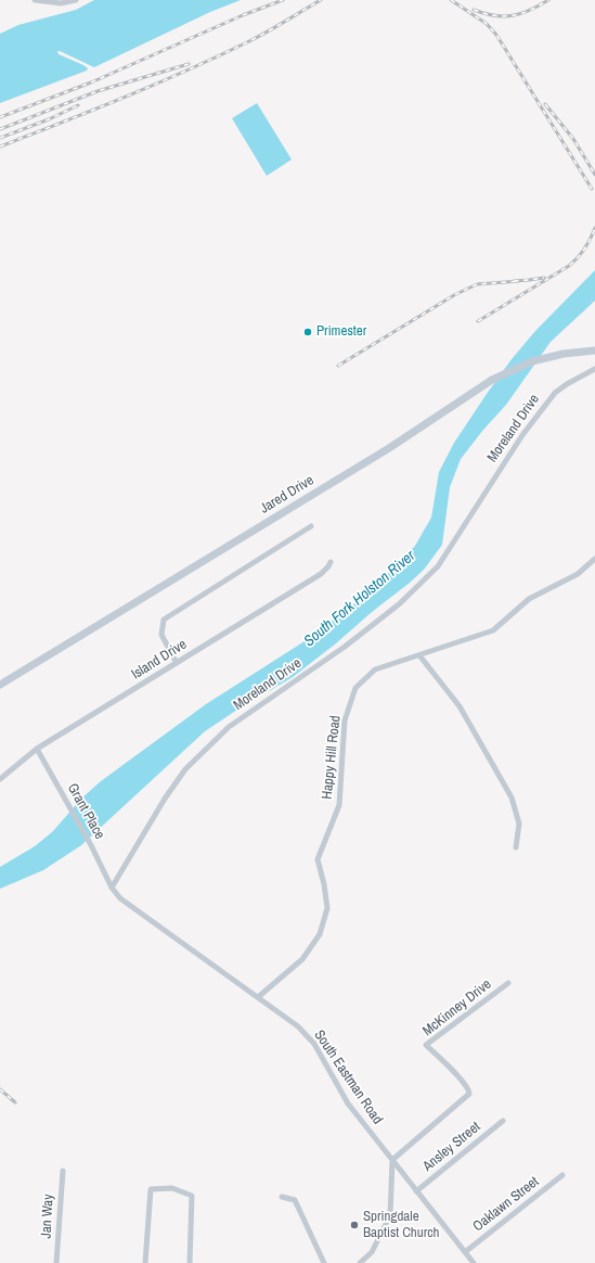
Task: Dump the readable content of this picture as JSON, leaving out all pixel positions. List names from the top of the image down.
{
  "streets": {
    "main road": ["Jared Drive"],
    "street": [
      "Moreland Drive",
      "Island Drive",
      "Happy Hill Road",
      "Grant Place",
      "McKinney Drive",
      "South Eastman Road",
      "Ansley Street",
      "Oaklawn Street",
      "Jan Way"
    ]
  },
  "crossings": [
    ["Moreland Drive", "Grant Place"],
    ["Moreland Drive", "South Eastman Road"],
    ["Island Drive", "Grant Place"],
    ["Happy Hill Road", "South Eastman Road"],
    ["Grant Place", "South Eastman Road"],
    ["McKinney Drive", "South Eastman Road"],
    ["South Eastman Road", "Ansley Street"],
    ["South Eastman Road", "Oaklawn Street"]
  ],
  "water": ["South Fork Holston River"],
  "places": ["Primester", "Springdale Baptist Church"]
}
